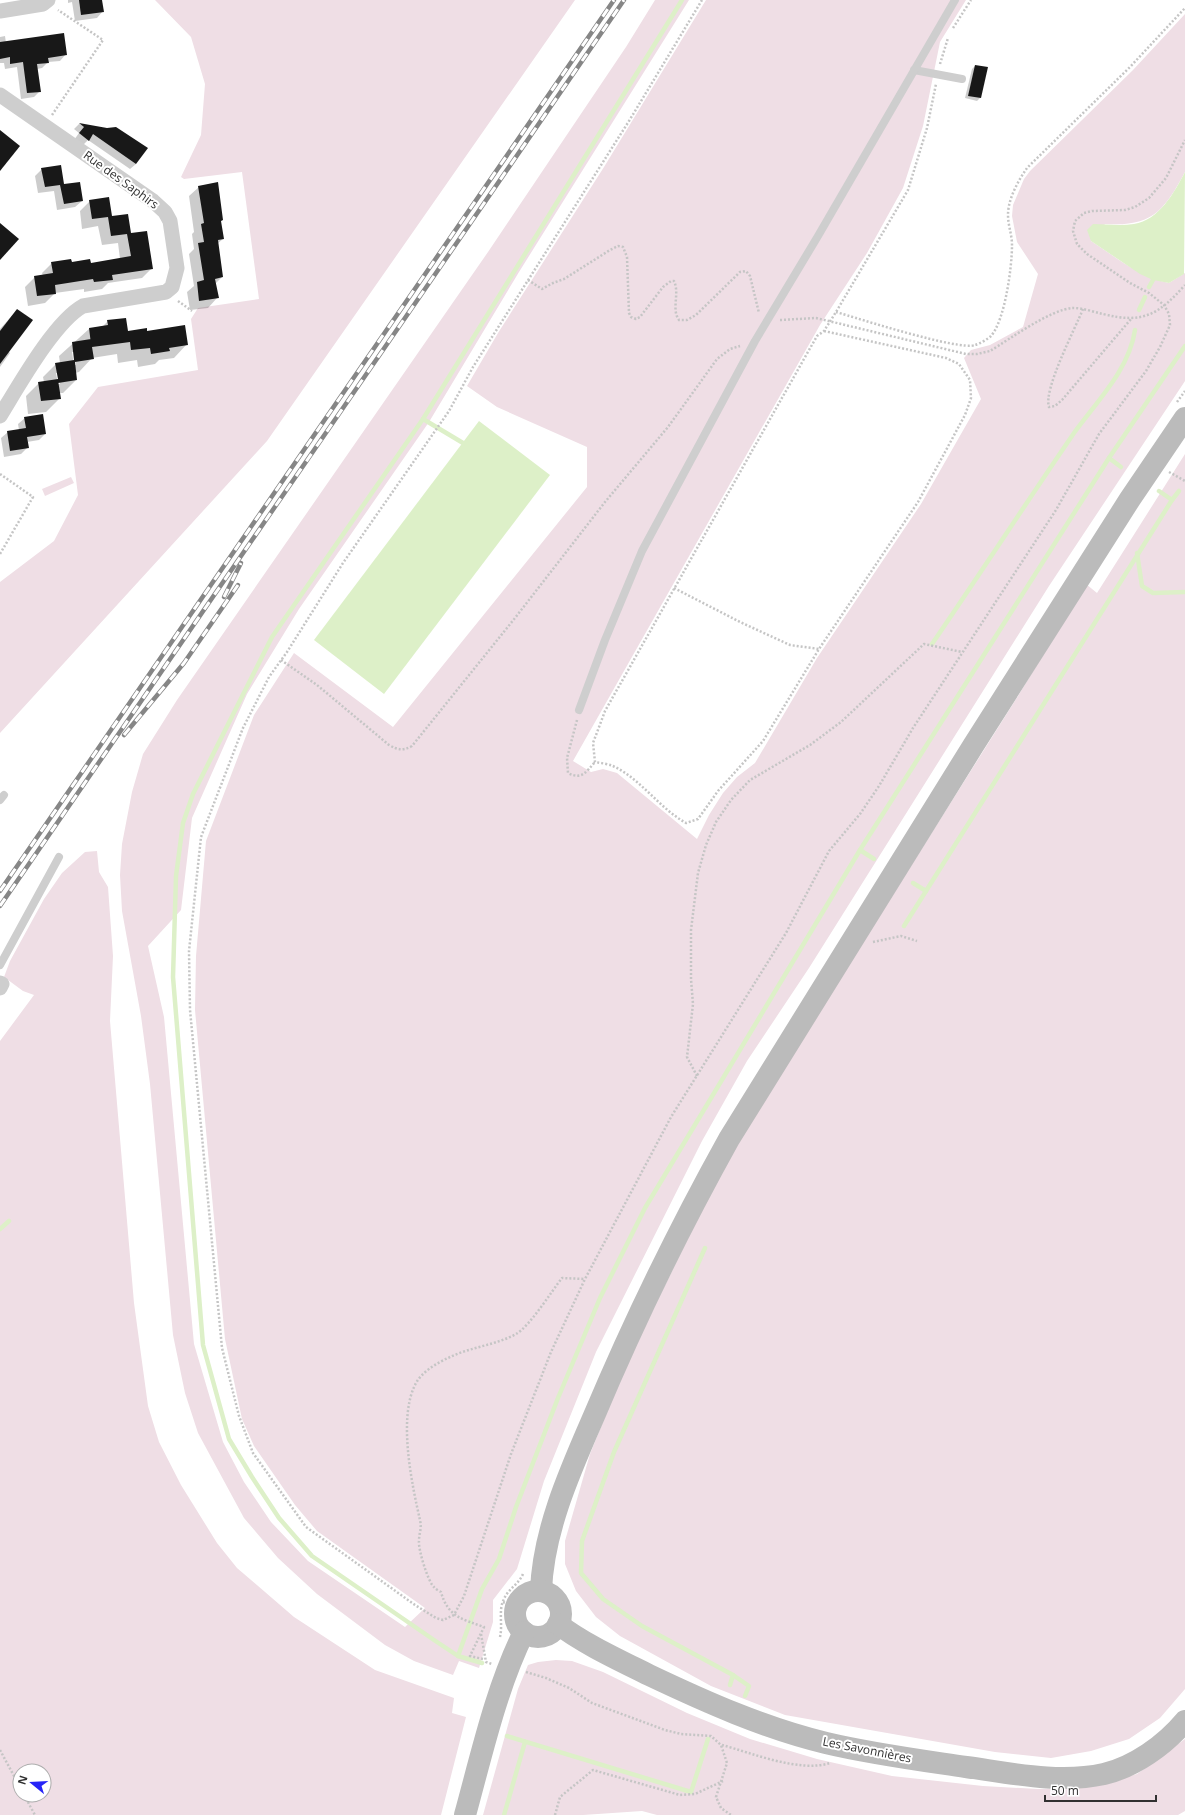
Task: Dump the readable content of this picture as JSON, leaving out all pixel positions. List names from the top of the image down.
{
  "streets": {
    "main road": ["Les Savonnières"],
    "street": ["Rue des Saphirs"]
  },
  "scale_bar": "50 m",
  "north": "left"
}
